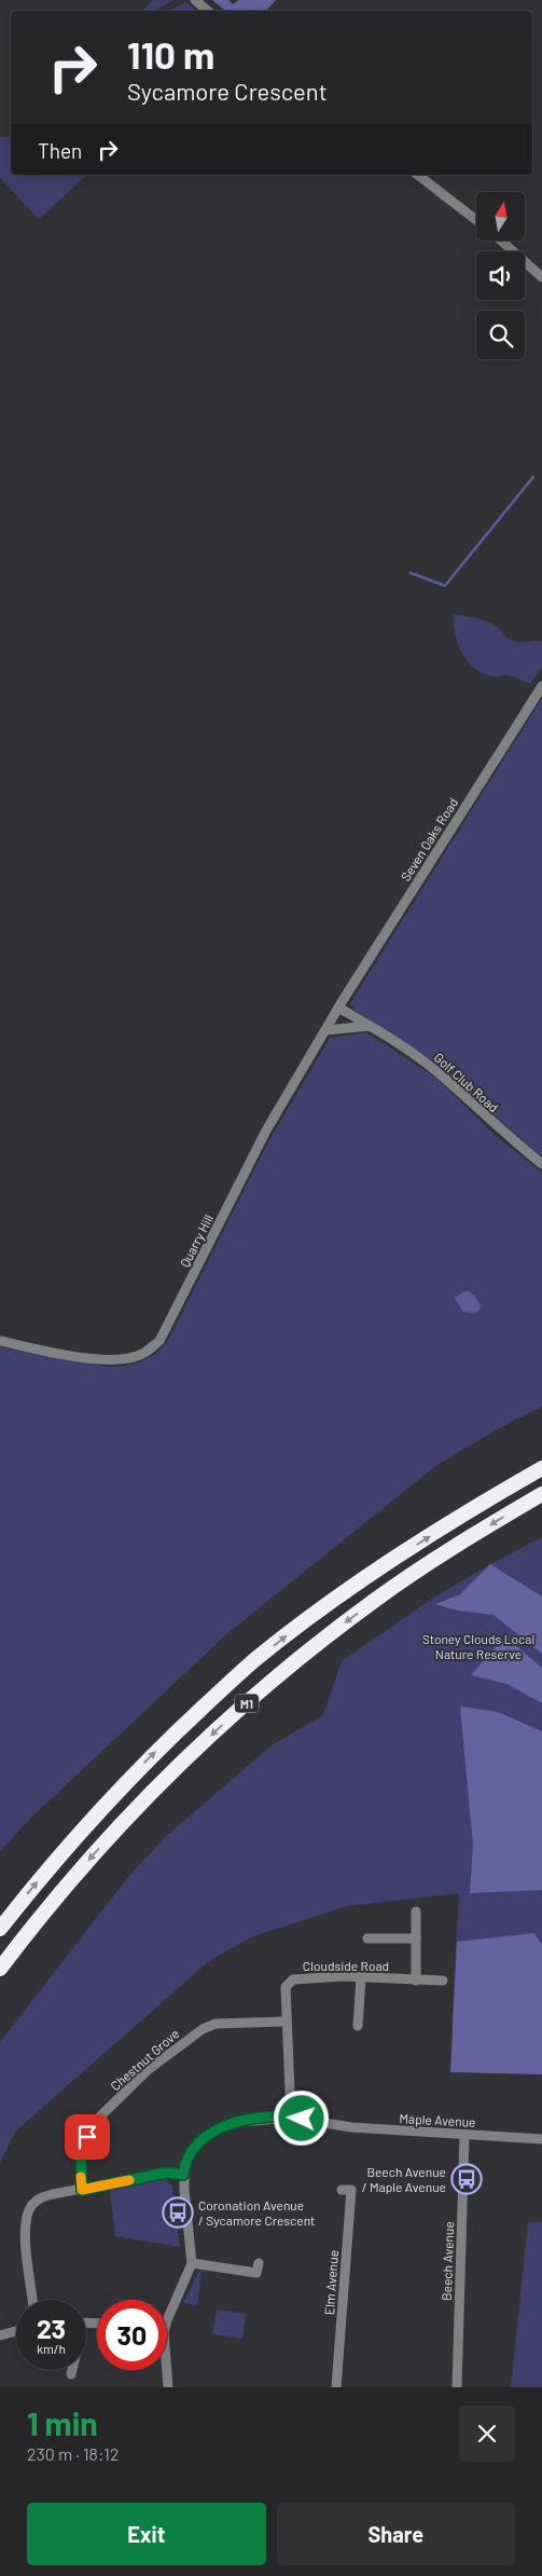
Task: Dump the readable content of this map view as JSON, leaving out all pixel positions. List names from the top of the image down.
{
  "streets": {
    "highway": ["M1"],
    "street": [
      "Seven Oaks Road",
      "Golf Club Road",
      "Quarry Hill",
      "Cloudside Road",
      "Chestnut Grove",
      "Maple Avenue",
      "Beech Avenue",
      "Elm Avenue"
    ]
  },
  "crossings": [
    ["Seven Oaks Road", "Golf Club Road"],
    ["Seven Oaks Road", "Quarry Hill"],
    ["Golf Club Road", "Quarry Hill"],
    ["Cloudside Road", "Chestnut Grove"],
    ["Cloudside Road", "Maple Avenue"],
    ["Maple Avenue", "Beech Avenue"]
  ],
  "parks": ["Stoney Clouds Local Nature Reserve"],
  "places": {
    "bus stop": ["Beech Avenue / Maple Avenue", "Coronation Avenue / Sycamore Crescent"]
  },
  "north": "top",
  "page": {
    "turn": ["110 m", "Sycamore Crescent"],
    "then": "Then",
    "speed": "23 km/h",
    "limit": "30",
    "heading": ["1 min", "230 m · 18:12"],
    "buttons": ["Exit", "Share"]
  }
}
